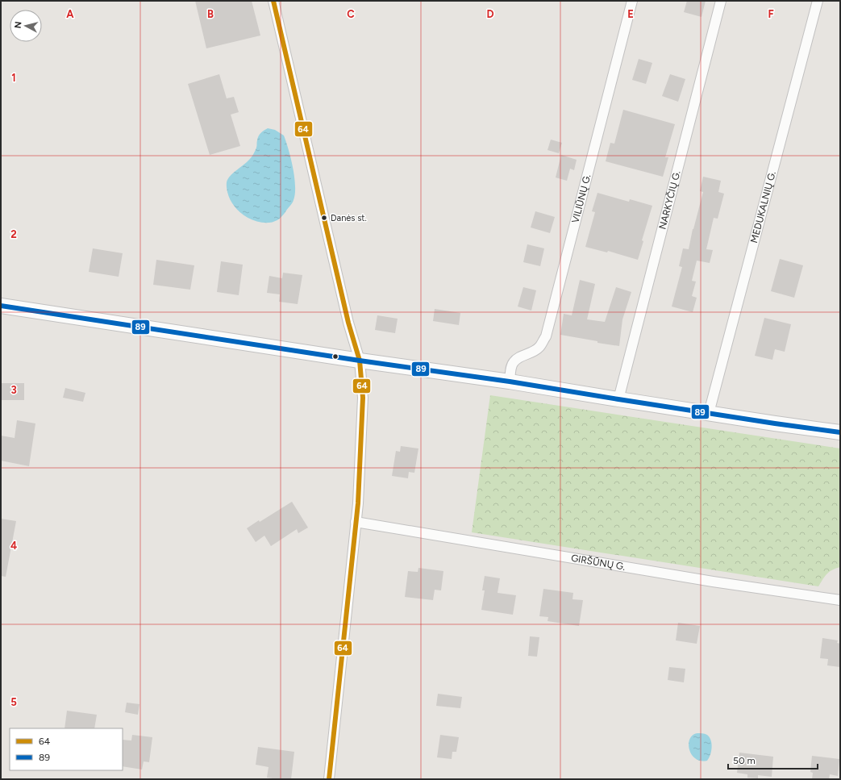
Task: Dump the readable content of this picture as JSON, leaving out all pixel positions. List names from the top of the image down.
{
  "streets": {
    "street": [
      "VILIŪNŲ G.",
      "NARKYČIŲ G.",
      "MEDUKALNIŲ G.",
      "GIRŠŪNŲ G."
    ]
  },
  "places": ["Danės st."],
  "lines": ["transit line 64", "transit line 89"],
  "legend": ["64", "89"],
  "scale_bar": "50 m",
  "north": "left",
  "grid": {
    "columns": [
      "A",
      "B",
      "C",
      "D",
      "E",
      "F"
    ],
    "rows": [
      "1",
      "2",
      "3",
      "4",
      "5"
    ]
  }
}
